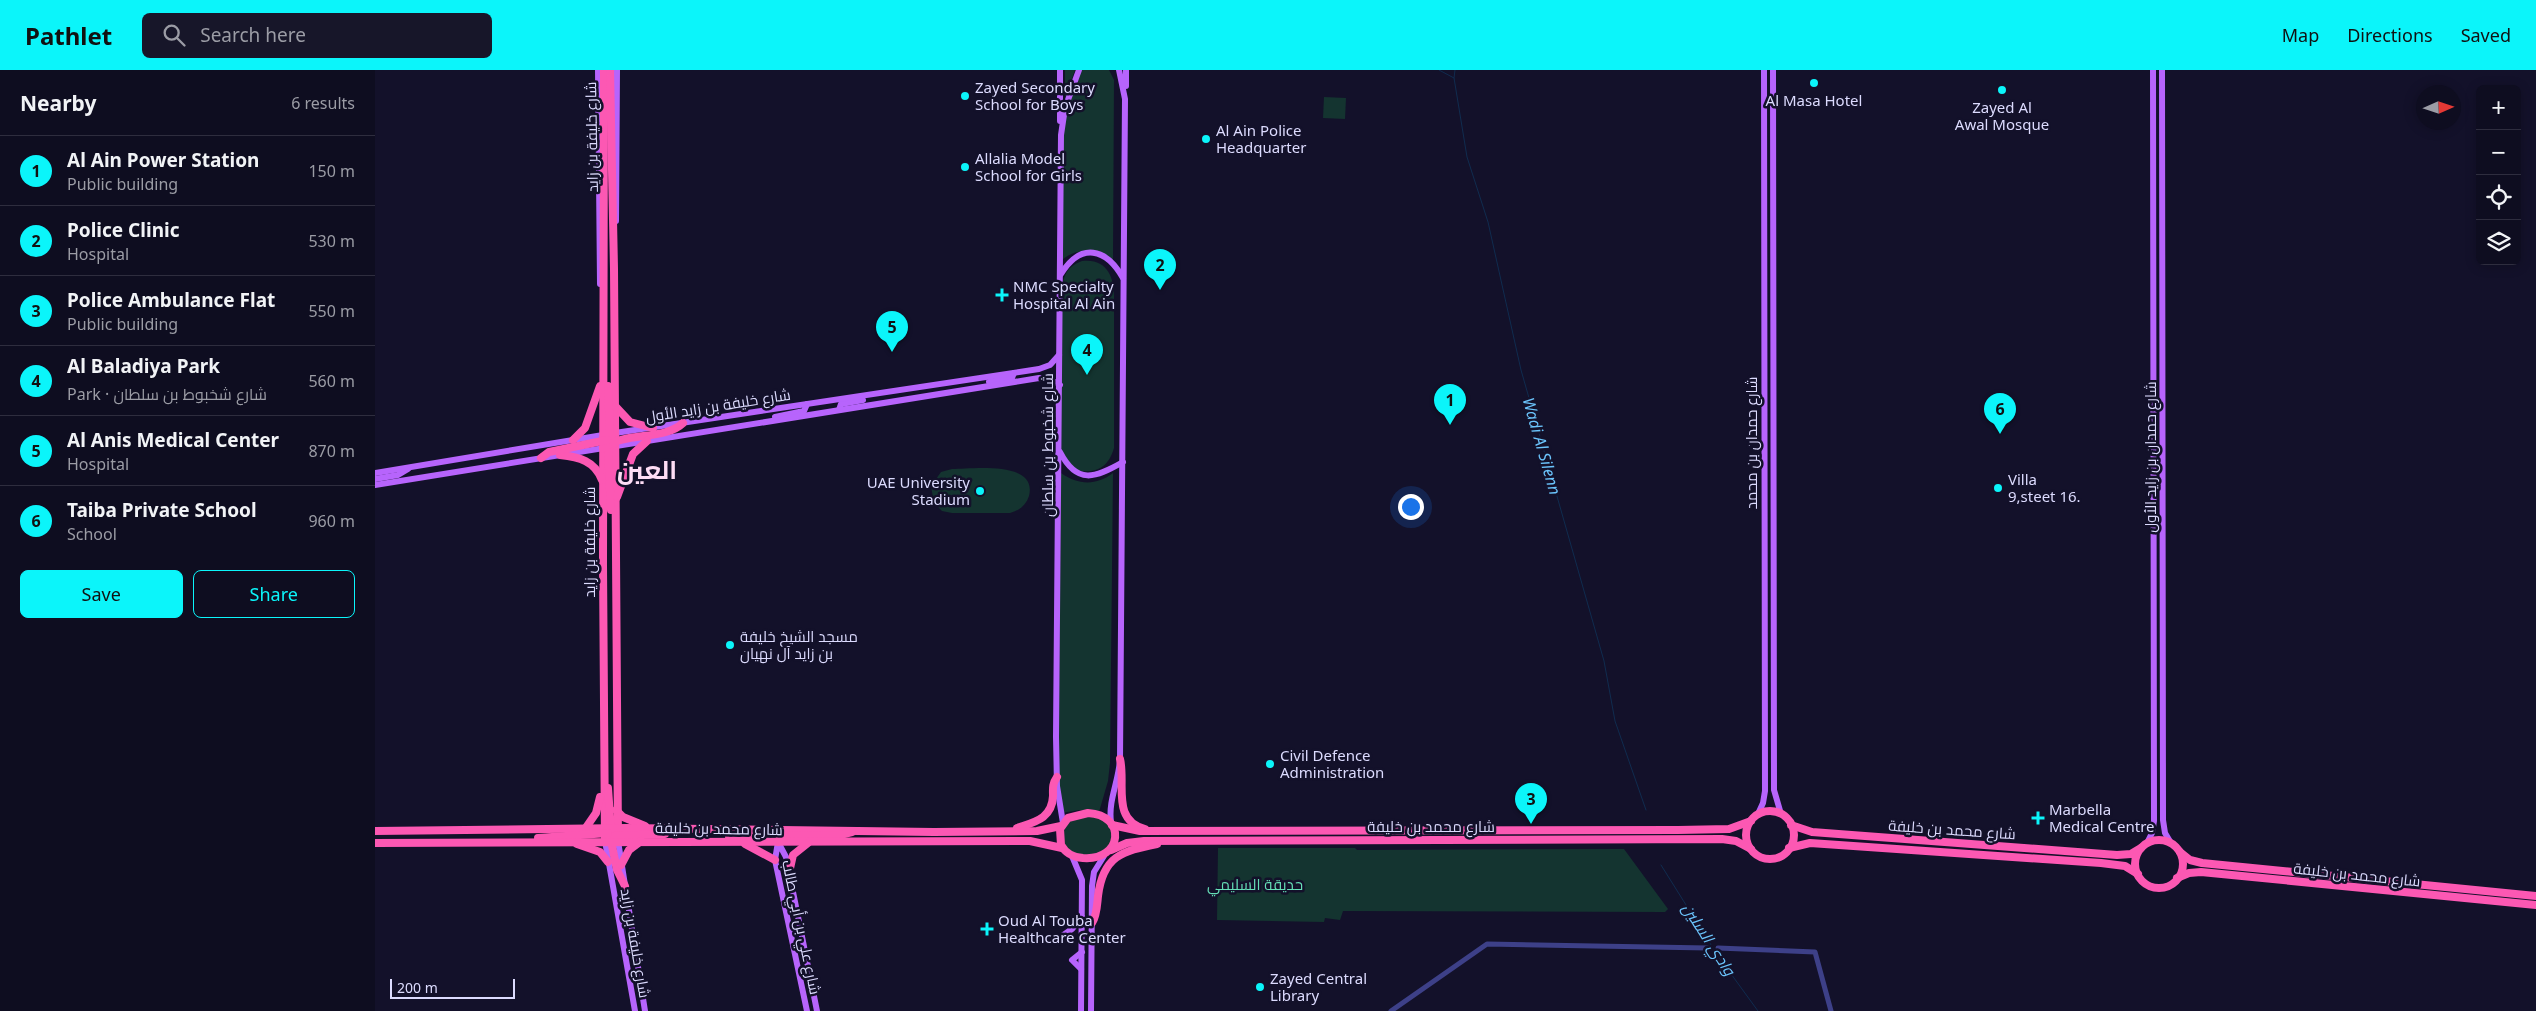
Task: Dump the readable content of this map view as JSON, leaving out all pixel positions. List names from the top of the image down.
{
  "streets": {
    "highway": ["شارع خليفة بن زايد", "شارع محمد بن خليفة"],
    "main road": [
      "شارع خليفة بن زايد الأول",
      "شارع حمدان بن محمد",
      "شارع شخبوط بن سلطان",
      "شارع حمدان بن زايد الأول",
      "شارع علي بن أبي طالب"
    ]
  },
  "crossings": [
    ["شارع خليفة بن زايد", "شارع خليفة بن زايد الأول"],
    ["شارع خليفة بن زايد", "شارع محمد بن خليفة"],
    ["شارع خليفة بن زايد الأول", "شارع شخبوط بن سلطان"],
    ["شارع حمدان بن محمد", "شارع محمد بن خليفة"],
    ["شارع شخبوط بن سلطان", "شارع محمد بن خليفة"],
    ["شارع حمدان بن زايد الأول", "شارع محمد بن خليفة"],
    ["شارع محمد بن خليفة", "شارع علي بن أبي طالب"]
  ],
  "districts": ["العين"],
  "water": ["Wadi Al Silenn", "وادي السلين"],
  "parks": ["حديقة السليمي"],
  "places": {
    "other": [
      "Al Masa Hotel",
      "Zayed Al Awal Mosque",
      "Zayed Secondary School for Boys",
      "Al Ain Police Headquarter",
      "Allalia Model School for Girls",
      "Villa 9,steet 16.",
      "UAE University Stadium",
      "مسجد الشيخ خليفة بن زايد آل نهيان",
      "Civil Defence Administration",
      "Zayed Central Library"
    ],
    "health": ["NMC Specialty Hospital Al Ain", "Marbella Medical Centre", "Oud Al Touba Healthcare Center"]
  },
  "scale_bar": "200 m",
  "north": "right",
  "page": {
    "header": "Pathlet",
    "search": "Search here",
    "nav": ["Map", "Directions", "Saved"],
    "heading": ["Nearby", "6 results"],
    "map_buttons": ["+", "−"],
    "list": [
      {
        "mark": "1",
        "name": "Al Ain Power Station",
        "note": "Public building",
        "value": "150 m"
      },
      {
        "mark": "2",
        "name": "Police Clinic",
        "note": "Hospital",
        "value": "530 m"
      },
      {
        "mark": "3",
        "name": "Police Ambulance Flat",
        "note": "Public building",
        "value": "550 m"
      },
      {
        "mark": "4",
        "name": "Al Baladiya Park",
        "note": "Park · شارع شخبوط بن سلطان",
        "value": "560 m"
      },
      {
        "mark": "5",
        "name": "Al Anis Medical Center",
        "note": "Hospital",
        "value": "870 m"
      },
      {
        "mark": "6",
        "name": "Taiba Private School",
        "note": "School",
        "value": "960 m"
      }
    ],
    "pins": [
      "2",
      "5",
      "4",
      "1",
      "6",
      "3"
    ],
    "buttons": ["Save", "Share"],
    "scale": "200 m"
  }
}
